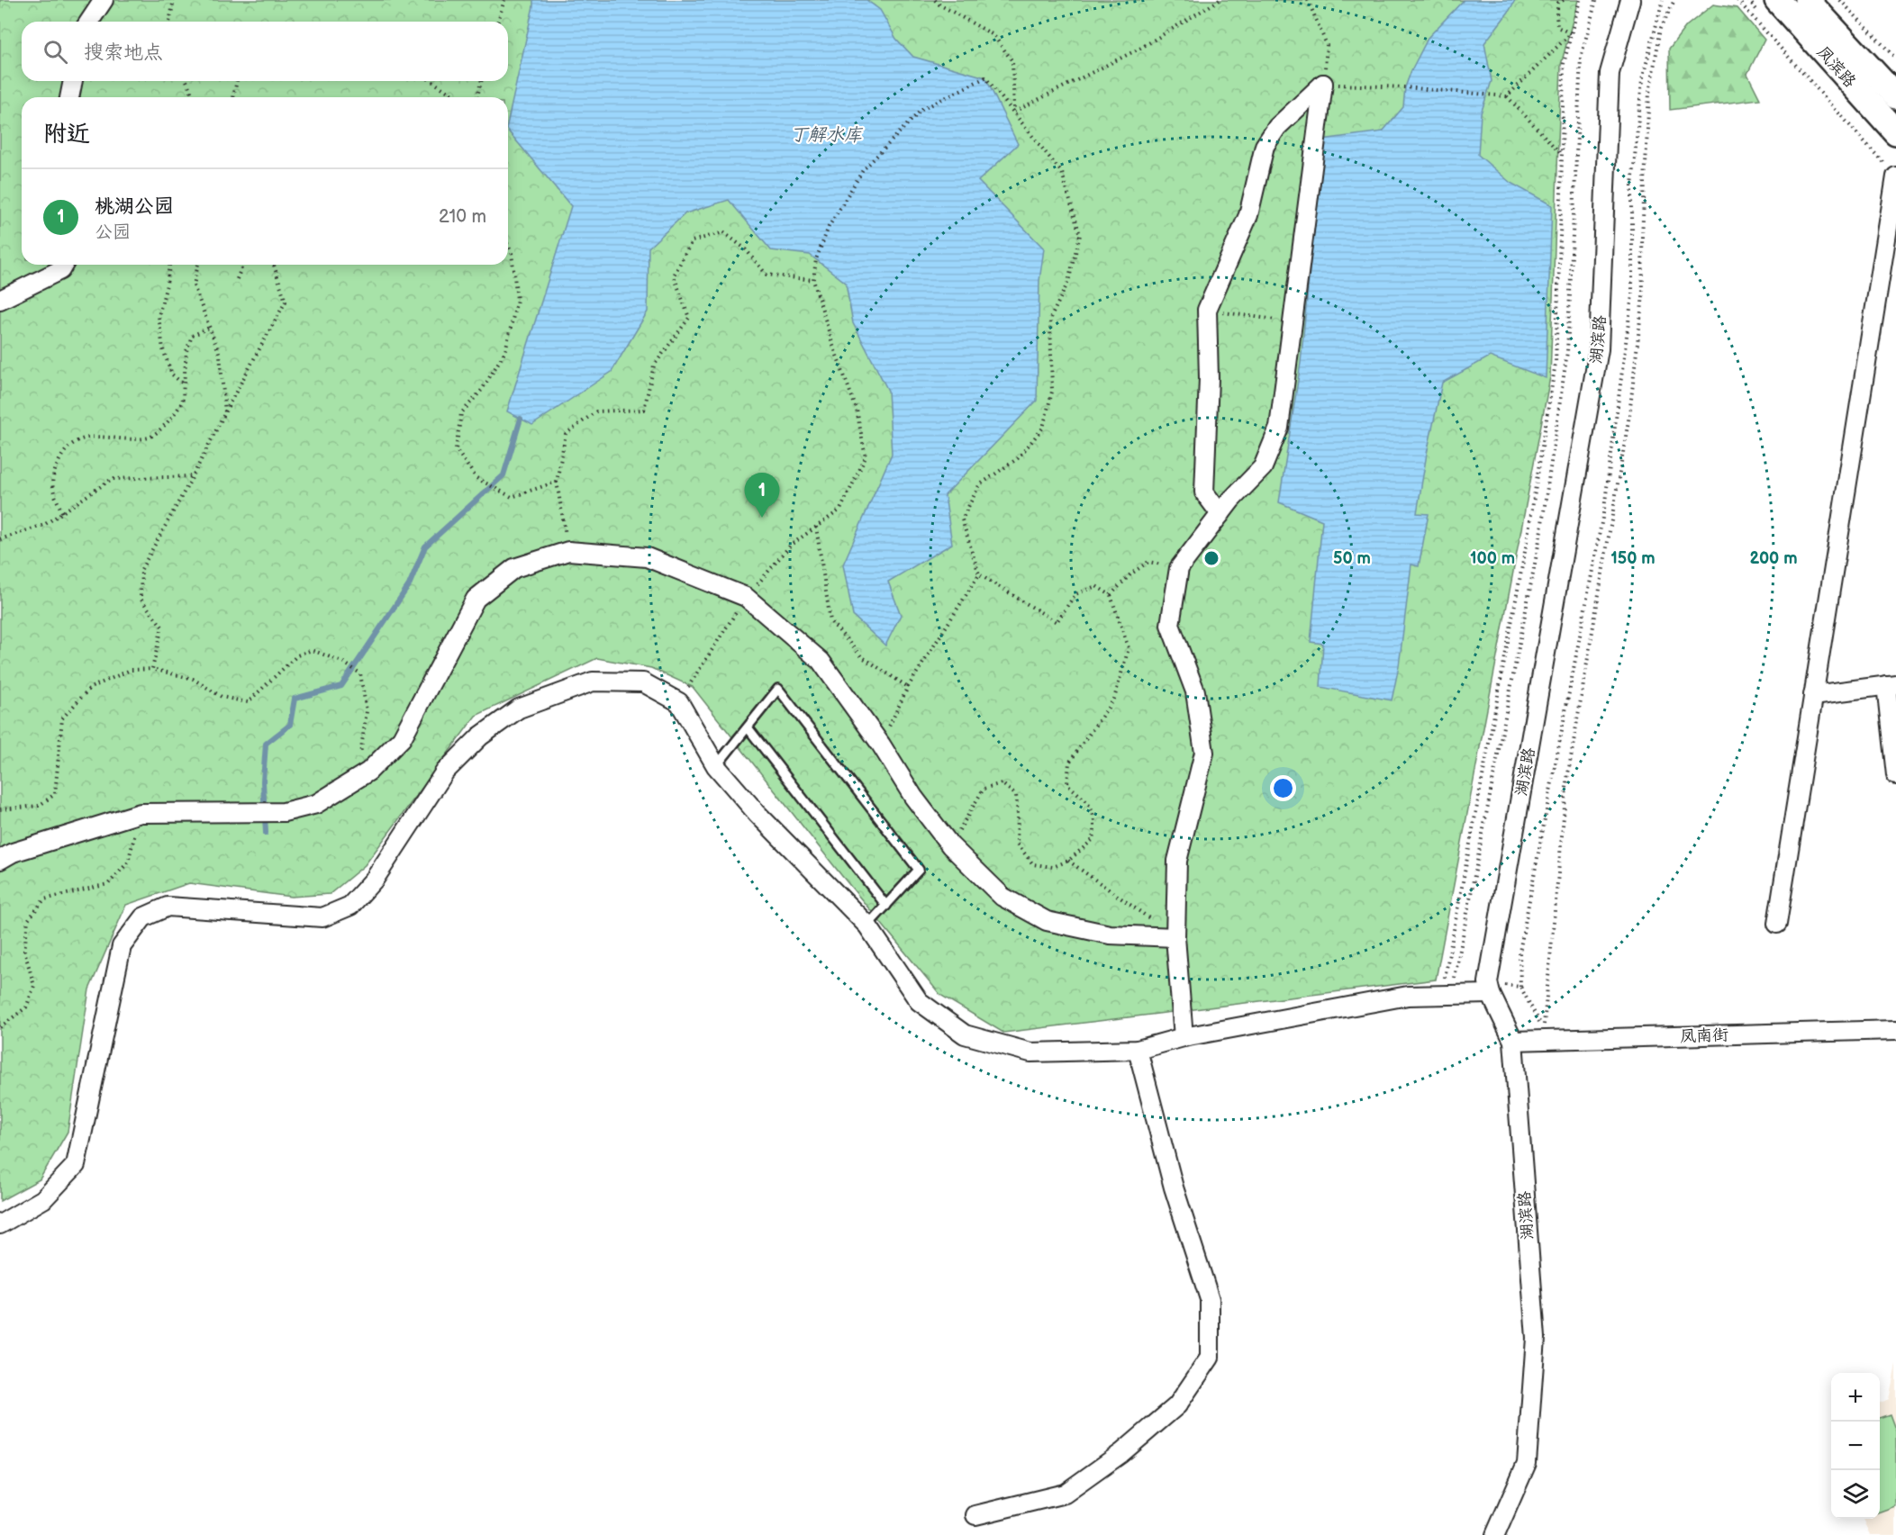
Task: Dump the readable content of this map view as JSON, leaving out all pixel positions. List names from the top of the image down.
{
  "streets": {
    "street": ["凤滨路", "湖滨路", "凤南街"]
  },
  "crossings": [
    ["湖滨路", "凤南街"]
  ],
  "water": ["丁解水库"],
  "page": {
    "search": "搜索地点",
    "heading": "附近",
    "list": [
      {
        "mark": "1",
        "name": "桃湖公园",
        "note": "公园",
        "value": "210 m"
      }
    ],
    "pins": "1",
    "map_buttons": ["+", "−"]
  },
  "rings": [
    "50 m",
    "100 m",
    "150 m",
    "200 m"
  ]
}
